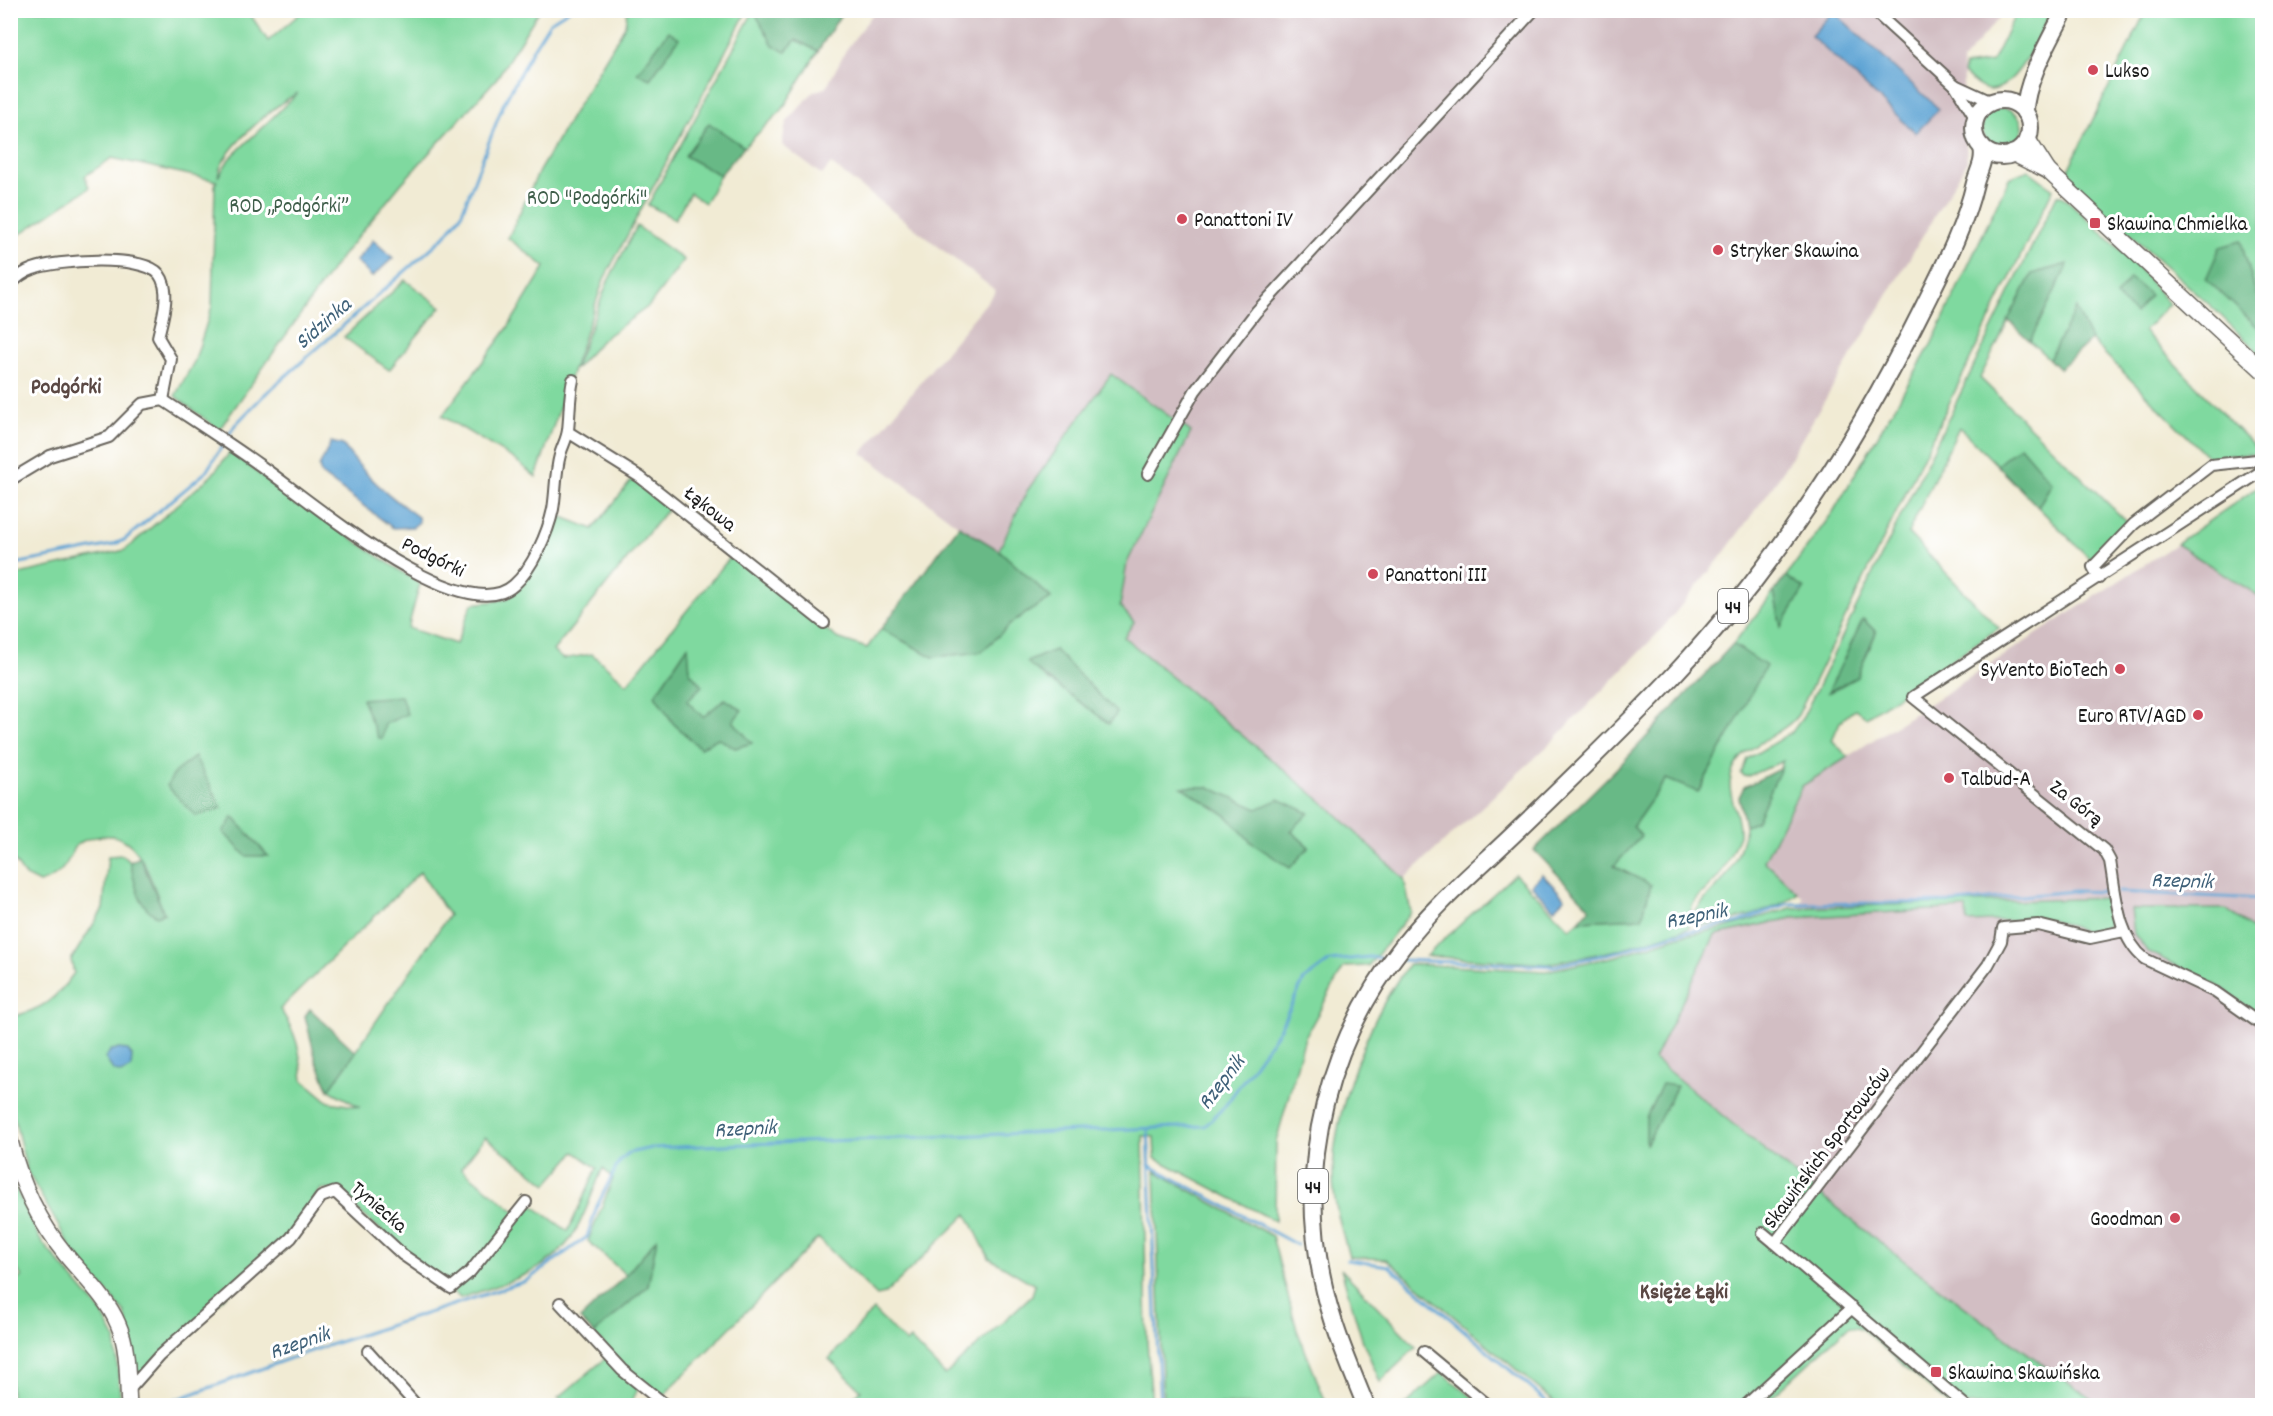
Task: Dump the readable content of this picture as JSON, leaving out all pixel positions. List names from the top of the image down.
{
  "streets": {
    "main road": ["44"],
    "street": [
      "Łąkowa",
      "Podgórki",
      "Za Górą",
      "Skawińskich Sportowców",
      "Tyniecka"
    ]
  },
  "crossings": [
    ["Łąkowa", "Podgórki"],
    ["Za Górą", "Skawińskich Sportowców"]
  ],
  "districts": ["Podgórki", "Księże Łąki"],
  "water": ["Sidzinka", "Rzepnik"],
  "parks": ["ROD \"Podgórki\"", "ROD „Podgórki”"],
  "places": {
    "other": [
      "Lukso",
      "Panattoni IV",
      "Stryker Skawina",
      "Panattoni III",
      "SyVento BioTech",
      "Euro RTV/AGD",
      "Talbud-A",
      "Goodman"
    ],
    "transit": ["Skawina Chmielka", "Skawina Skawińska"]
  }
}
